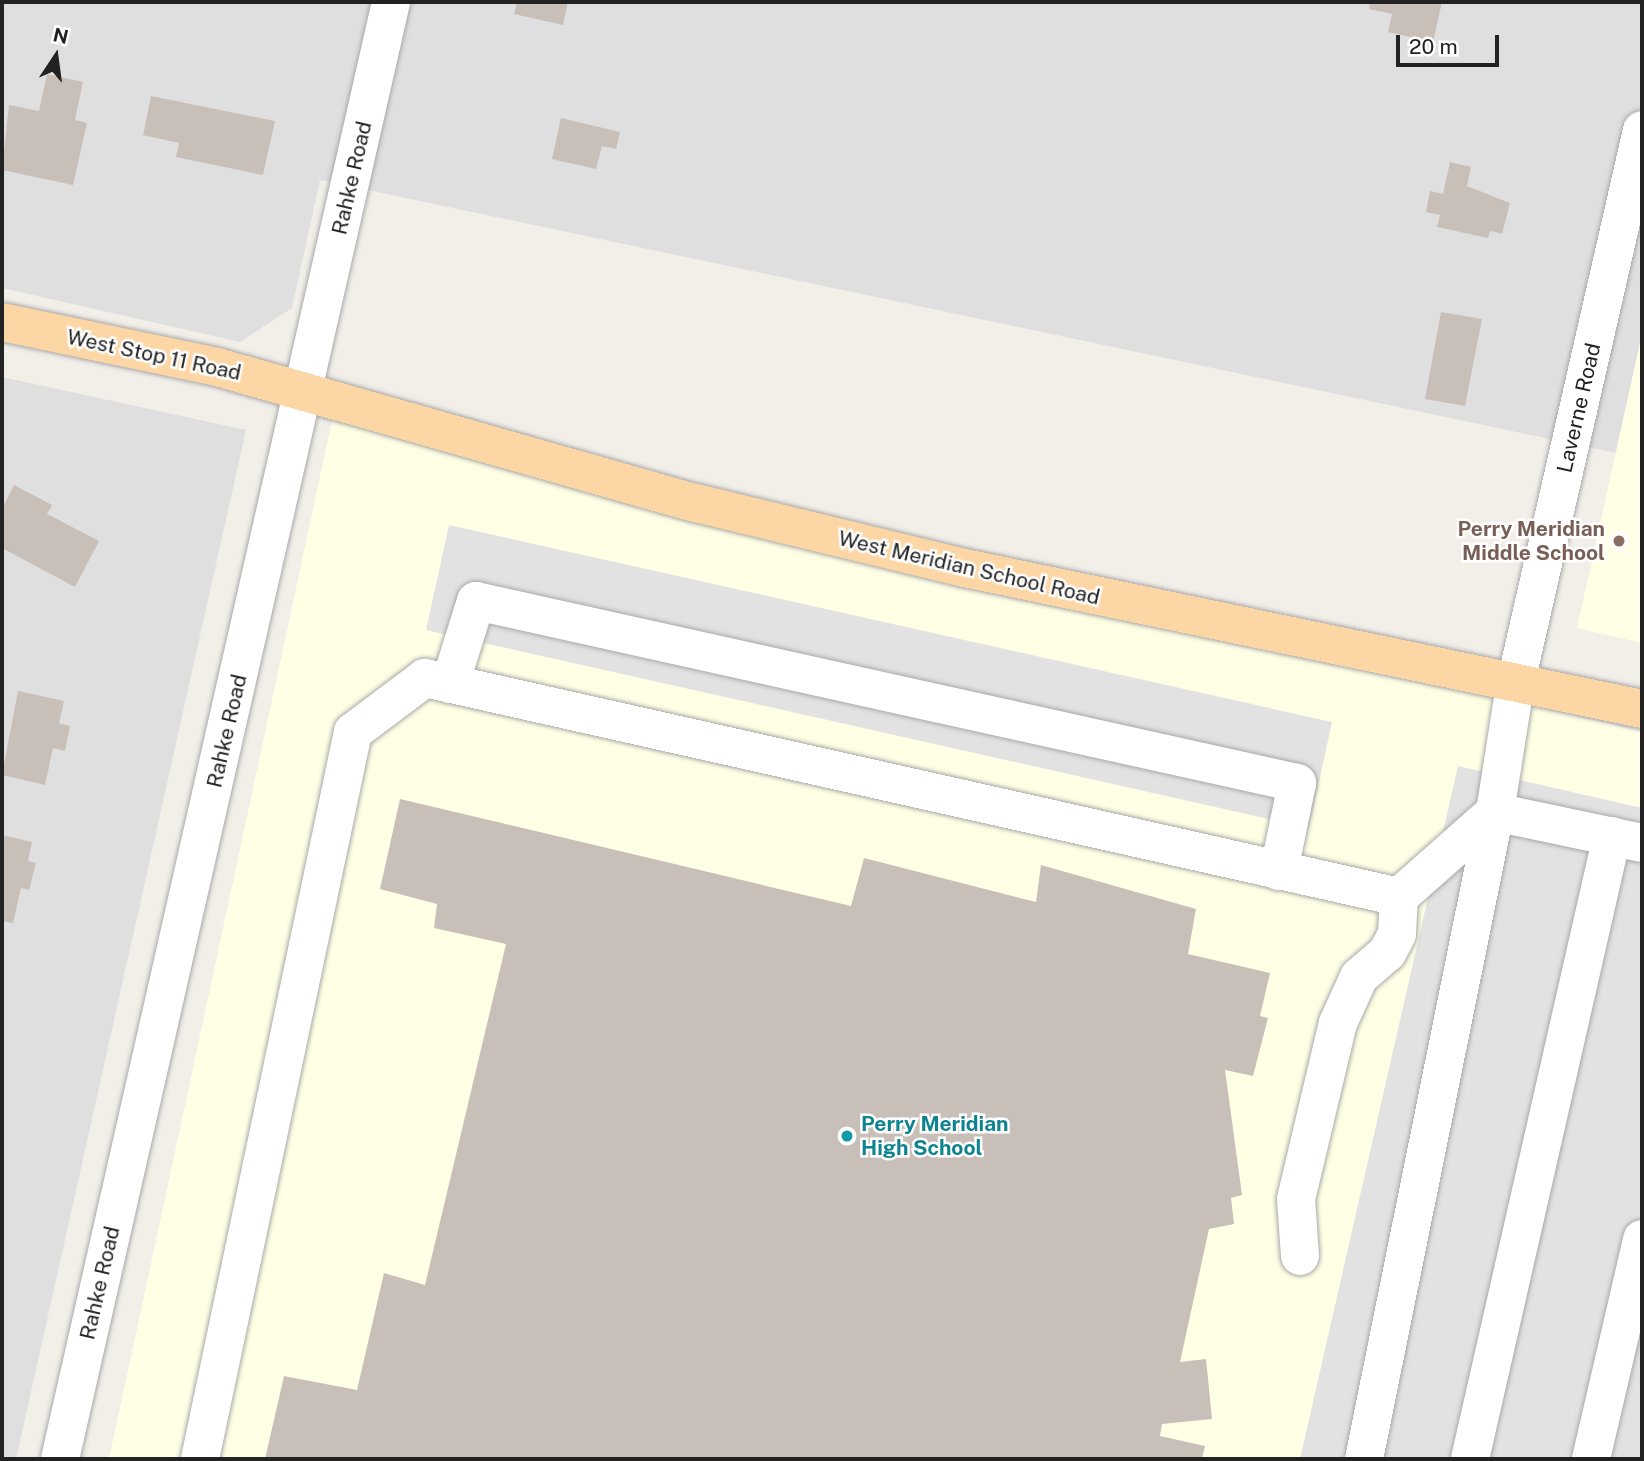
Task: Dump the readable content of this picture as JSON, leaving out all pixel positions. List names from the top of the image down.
{
  "streets": {
    "main road": ["West Stop 11 Road", "West Meridian School Road"],
    "street": ["Rahke Road", "Laverne Road"]
  },
  "crossings": [
    ["Rahke Road", "West Stop 11 Road"],
    ["Rahke Road", "West Meridian School Road"],
    ["West Stop 11 Road", "West Meridian School Road"],
    ["Laverne Road", "West Meridian School Road"]
  ],
  "places": ["Perry Meridian Middle School", "Perry Meridian High School"],
  "scale_bar": "20 m",
  "north": "top"
}
